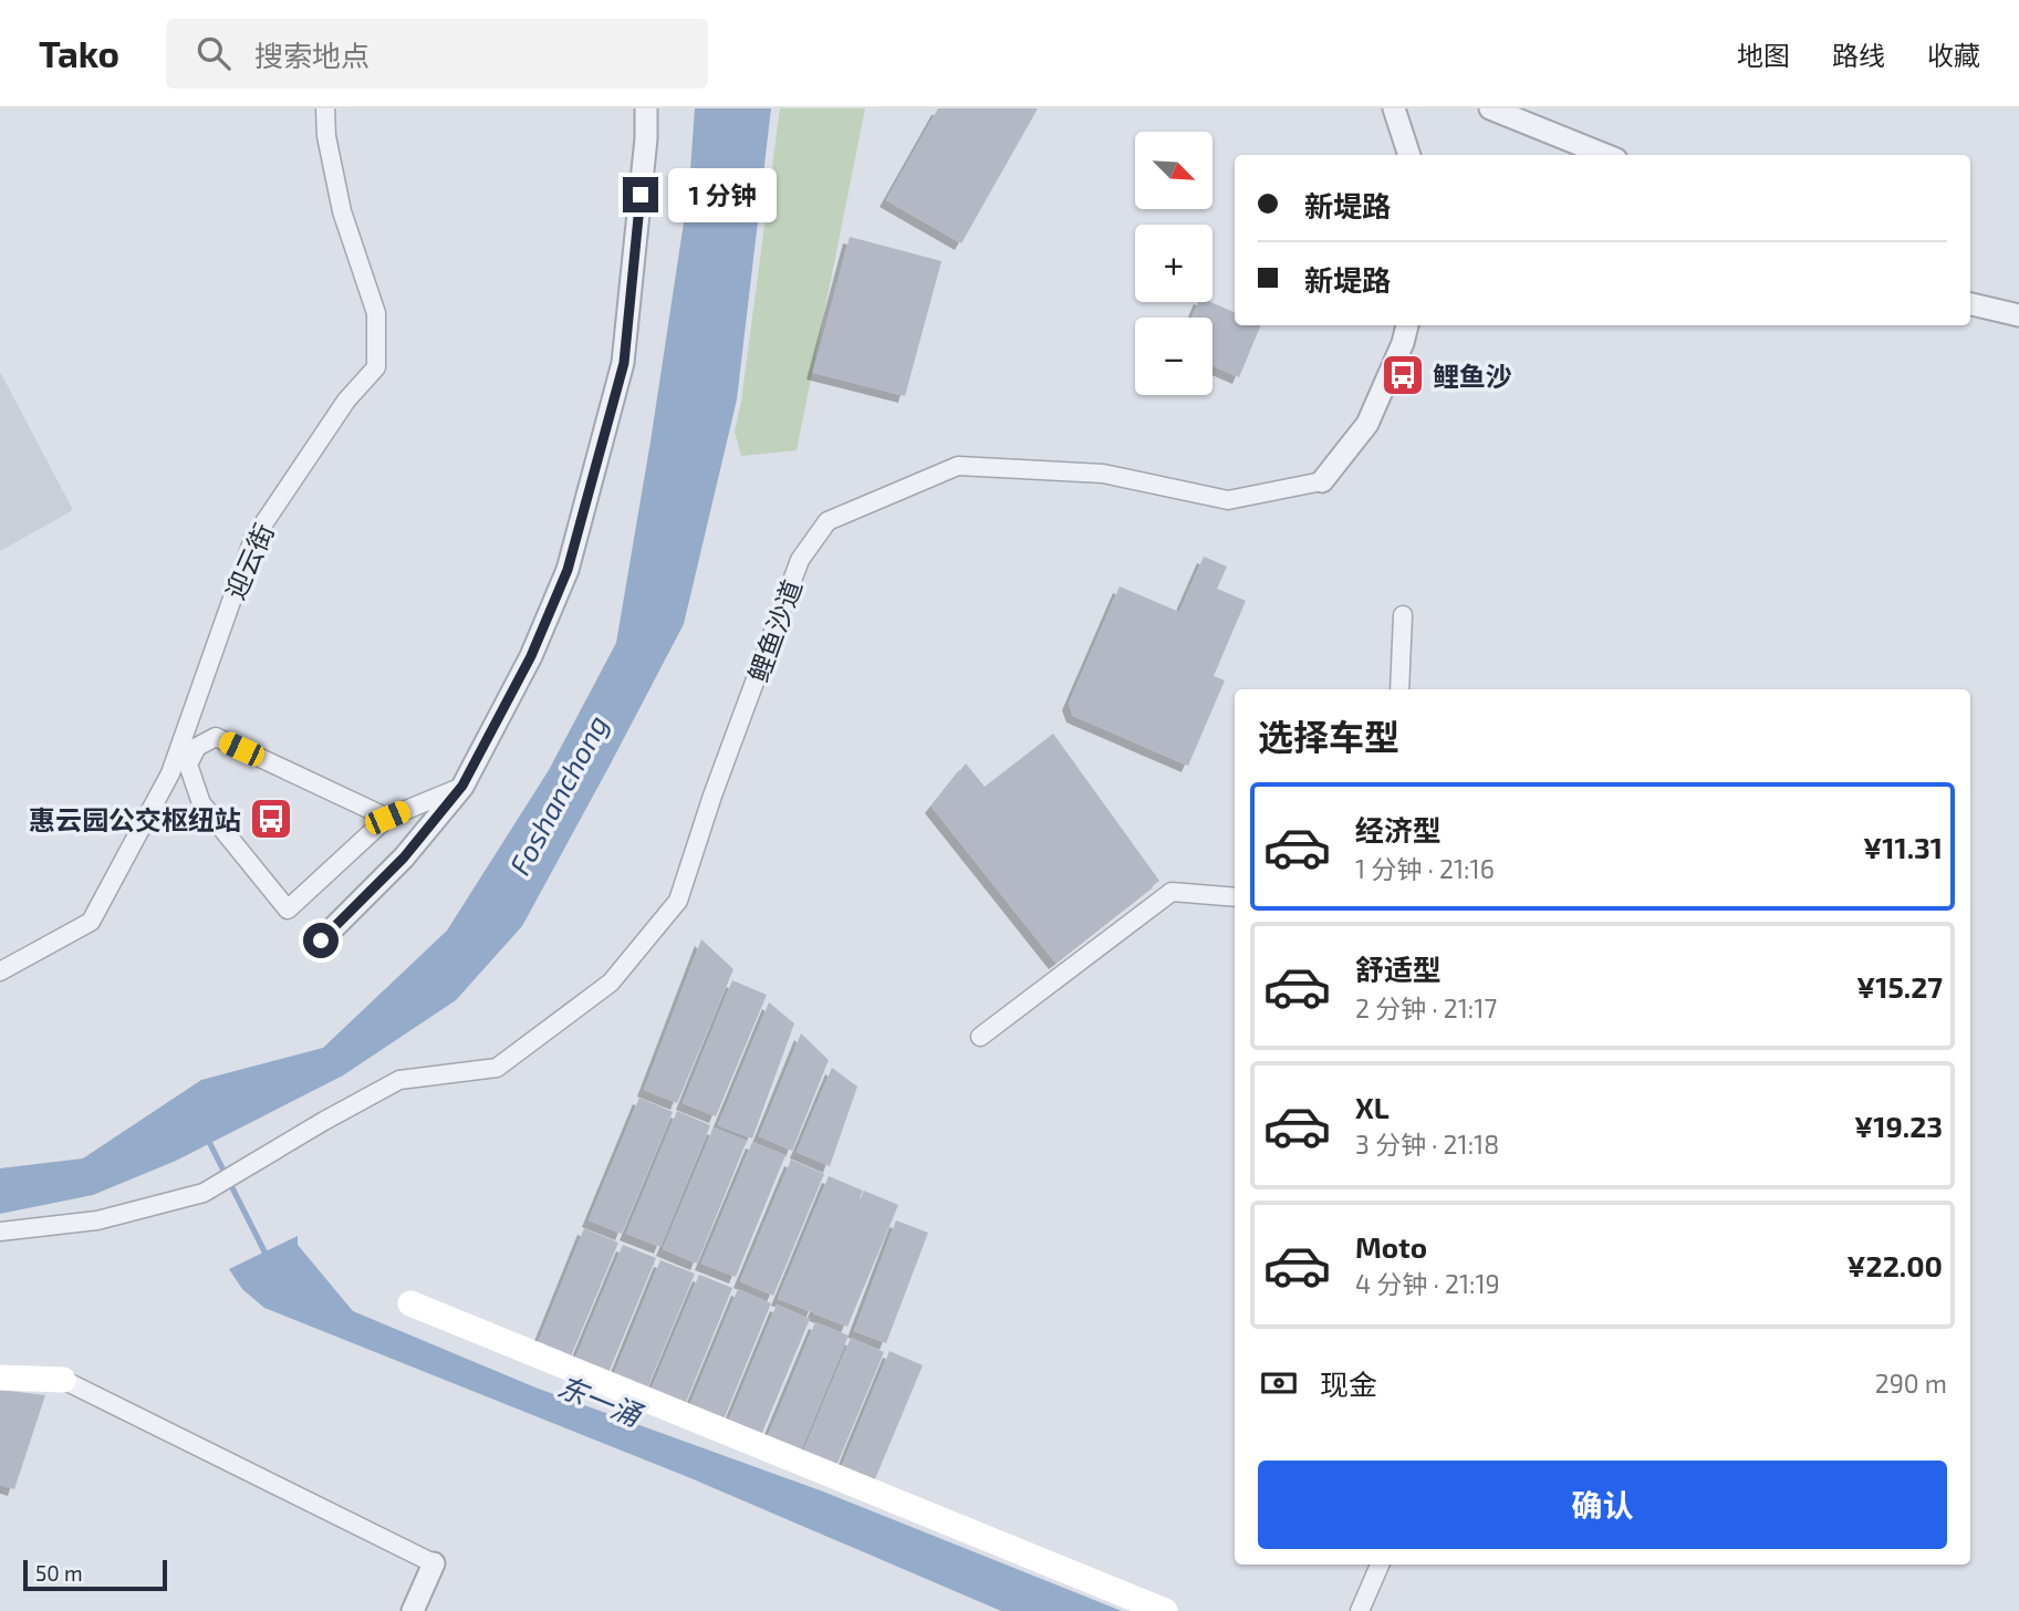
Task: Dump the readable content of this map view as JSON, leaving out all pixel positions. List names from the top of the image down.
{
  "streets": {
    "street": ["迎云街", "鲤鱼沙道"]
  },
  "water": ["Foshanchong", "东一涌"],
  "places": {
    "bus stop": ["鲤鱼沙", "惠云园公交枢纽站"]
  },
  "scale_bar": "50 m",
  "north": "bottom right",
  "page": {
    "header": "Tako",
    "search": "搜索地点",
    "nav": ["地图", "路线", "收藏"],
    "map_buttons": ["+", "−"],
    "banner": ["新堤路", "新堤路"],
    "bubble": "1 分钟",
    "heading": "选择车型",
    "list": [
      {
        "name": "经济型",
        "note": "1 分钟 · 21:16",
        "value": "¥11.31"
      },
      {
        "name": "舒适型",
        "note": "2 分钟 · 21:17",
        "value": "¥15.27"
      },
      {
        "name": "XL",
        "note": "3 分钟 · 21:18",
        "value": "¥19.23"
      },
      {
        "name": "Moto",
        "note": "4 分钟 · 21:19",
        "value": "¥22.00"
      }
    ],
    "pay": ["现金", "290 m"],
    "buttons": "确认",
    "scale": "50 m"
  }
}
